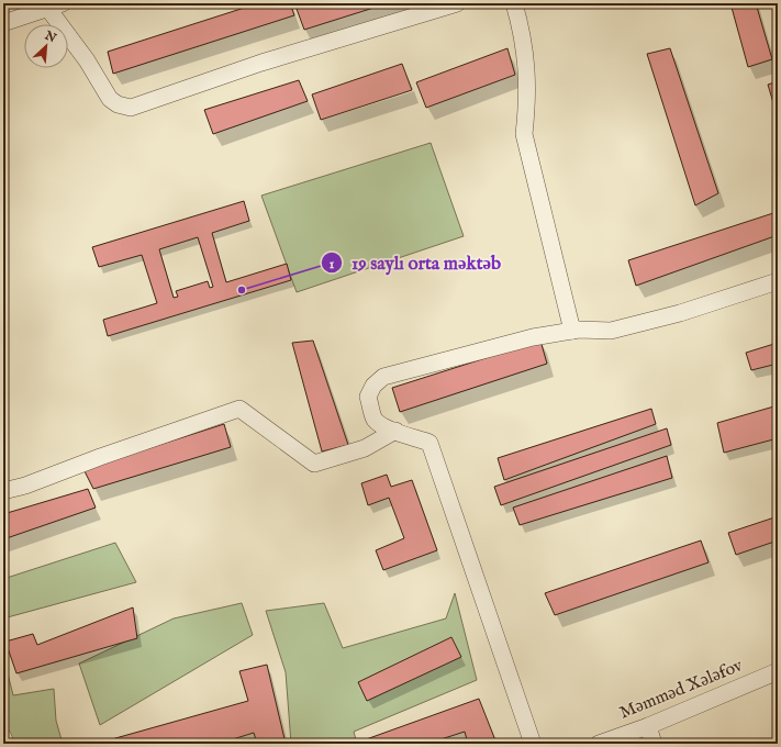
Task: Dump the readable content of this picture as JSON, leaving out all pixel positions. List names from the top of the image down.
{
  "streets": {
    "street": ["Məmməd Xələfov"]
  },
  "places": ["19 saylı orta məktəb"],
  "north": "top right"
}
